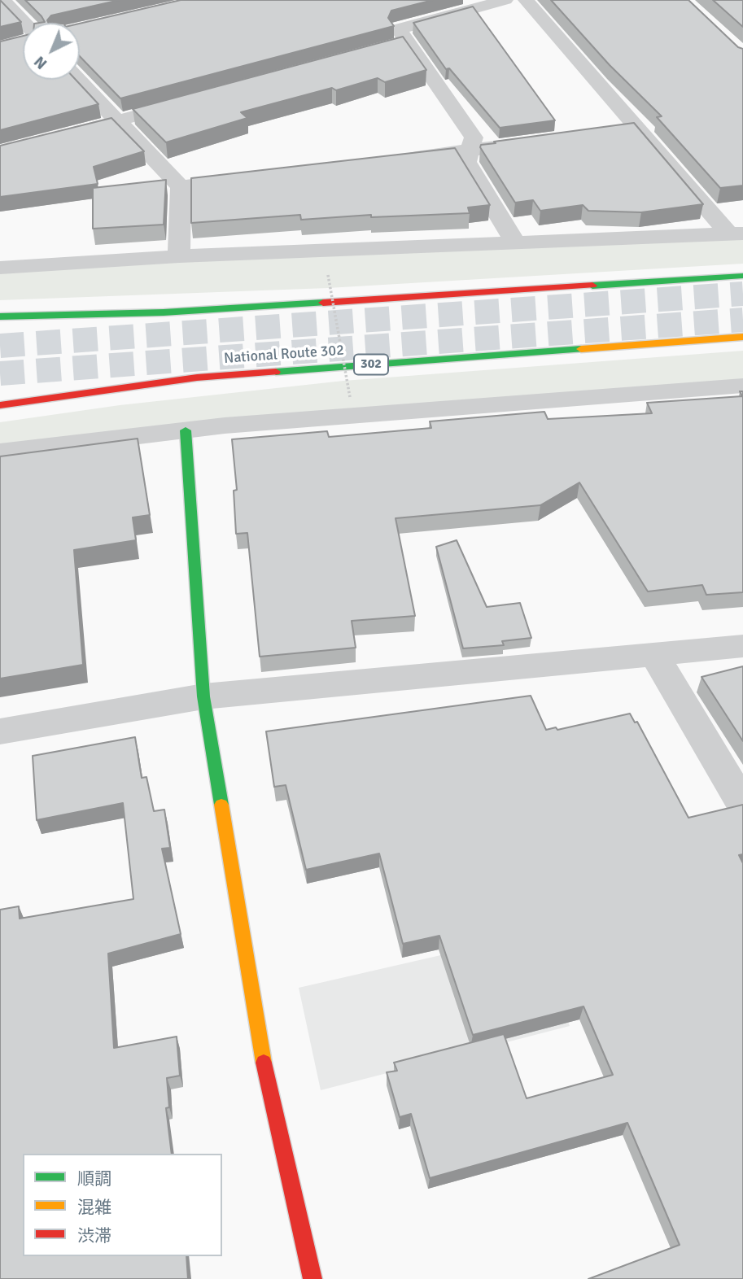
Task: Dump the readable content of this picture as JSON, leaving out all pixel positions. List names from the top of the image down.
{
  "streets": {
    "main road": ["National Route 302", "302"]
  },
  "legend": ["順調", "混雑", "渋滞"],
  "north": "bottom left"
}
